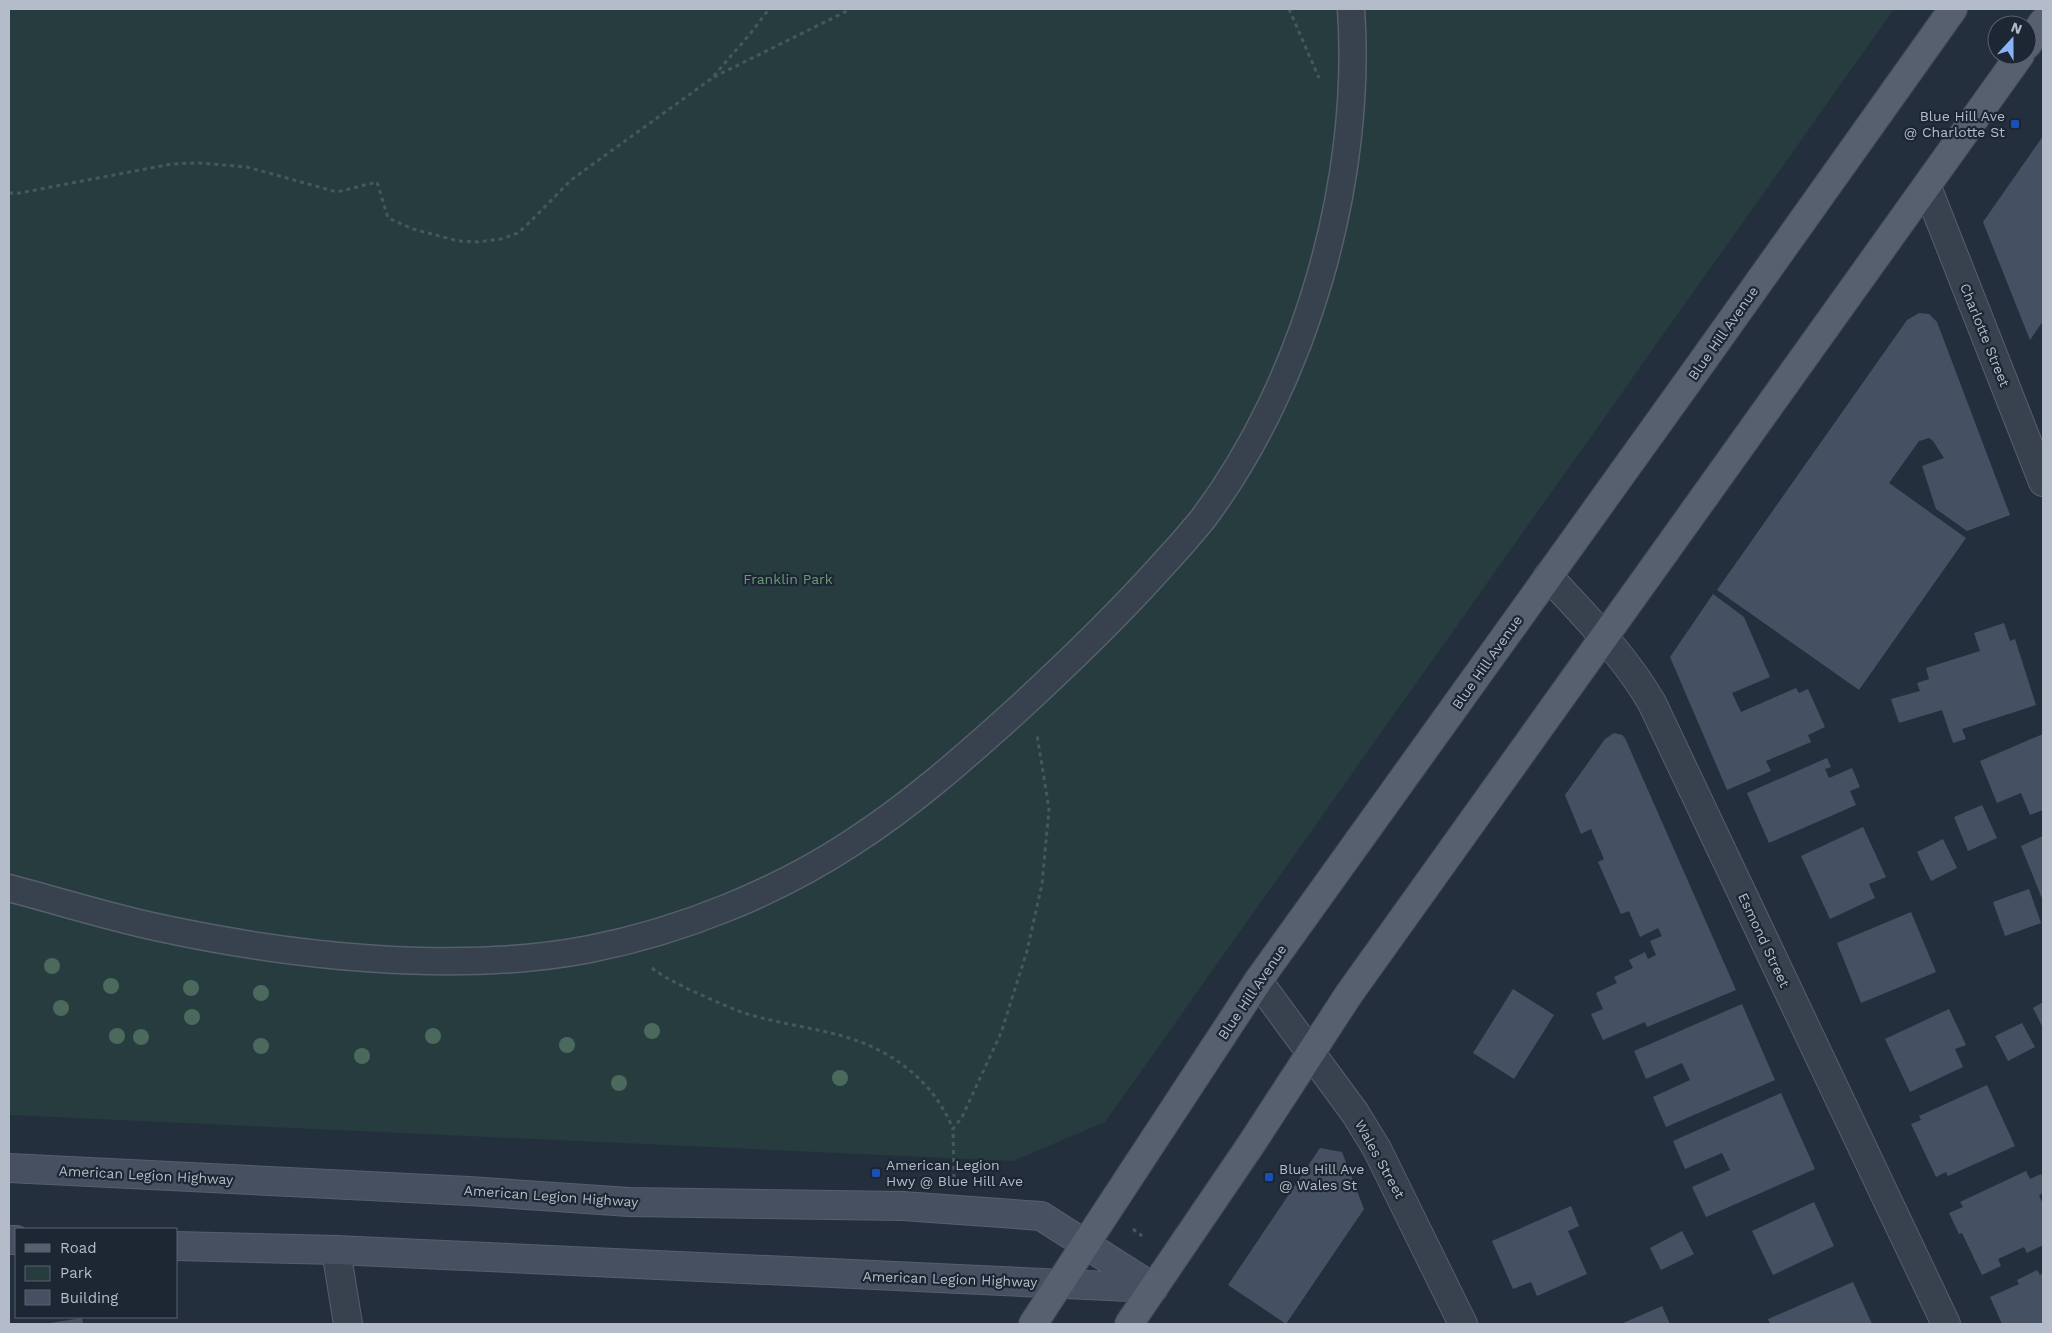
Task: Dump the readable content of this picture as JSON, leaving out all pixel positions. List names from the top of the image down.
{
  "streets": {
    "main road": ["Blue Hill Avenue", "American Legion Highway"],
    "street": ["Charlotte Street", "Esmond Street", "Wales Street"]
  },
  "crossings": [
    ["Blue Hill Avenue", "Esmond Street"],
    ["Blue Hill Avenue", "Wales Street"],
    ["Blue Hill Avenue", "American Legion Highway"]
  ],
  "parks": ["Franklin Park"],
  "places": {
    "transit": ["Blue Hill Ave @ Charlotte St", "American Legion Hwy @ Blue Hill Ave", "Blue Hill Ave @ Wales St"]
  },
  "legend": ["Road", "Park", "Building"],
  "north": "top"
}
